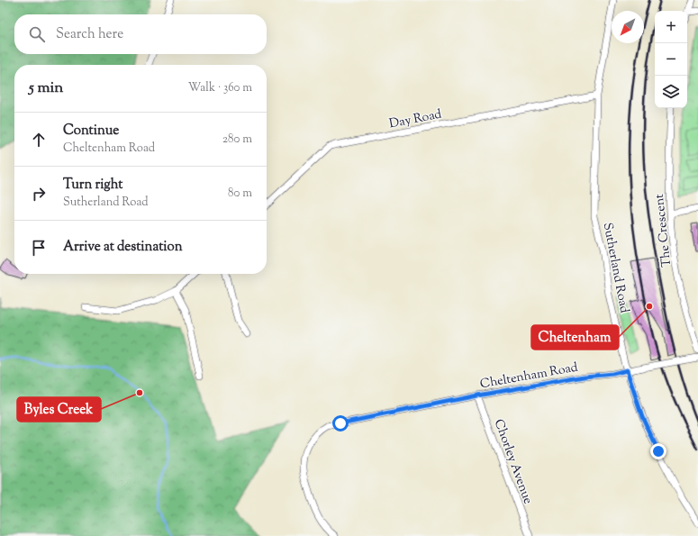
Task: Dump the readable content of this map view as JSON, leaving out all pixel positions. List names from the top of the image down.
{
  "streets": {
    "street": [
      "Day Road",
      "The Crescent",
      "Sutherland Road",
      "Cheltenham Road",
      "Chorley Avenue"
    ]
  },
  "crossings": [
    ["Day Road", "Sutherland Road"],
    ["Sutherland Road", "Cheltenham Road"],
    ["Cheltenham Road", "Chorley Avenue"]
  ],
  "places": ["Cheltenham", "Byles Creek"],
  "north": "bottom left",
  "page": {
    "map_buttons": ["+", "−"],
    "search": "Search here",
    "heading": ["5 min", "Walk · 360 m"],
    "list": [
      ["Continue", "Cheltenham Road", "280 m"],
      ["Turn right", "Sutherland Road", "80 m"],
      "Arrive at destination"
    ]
  }
}
